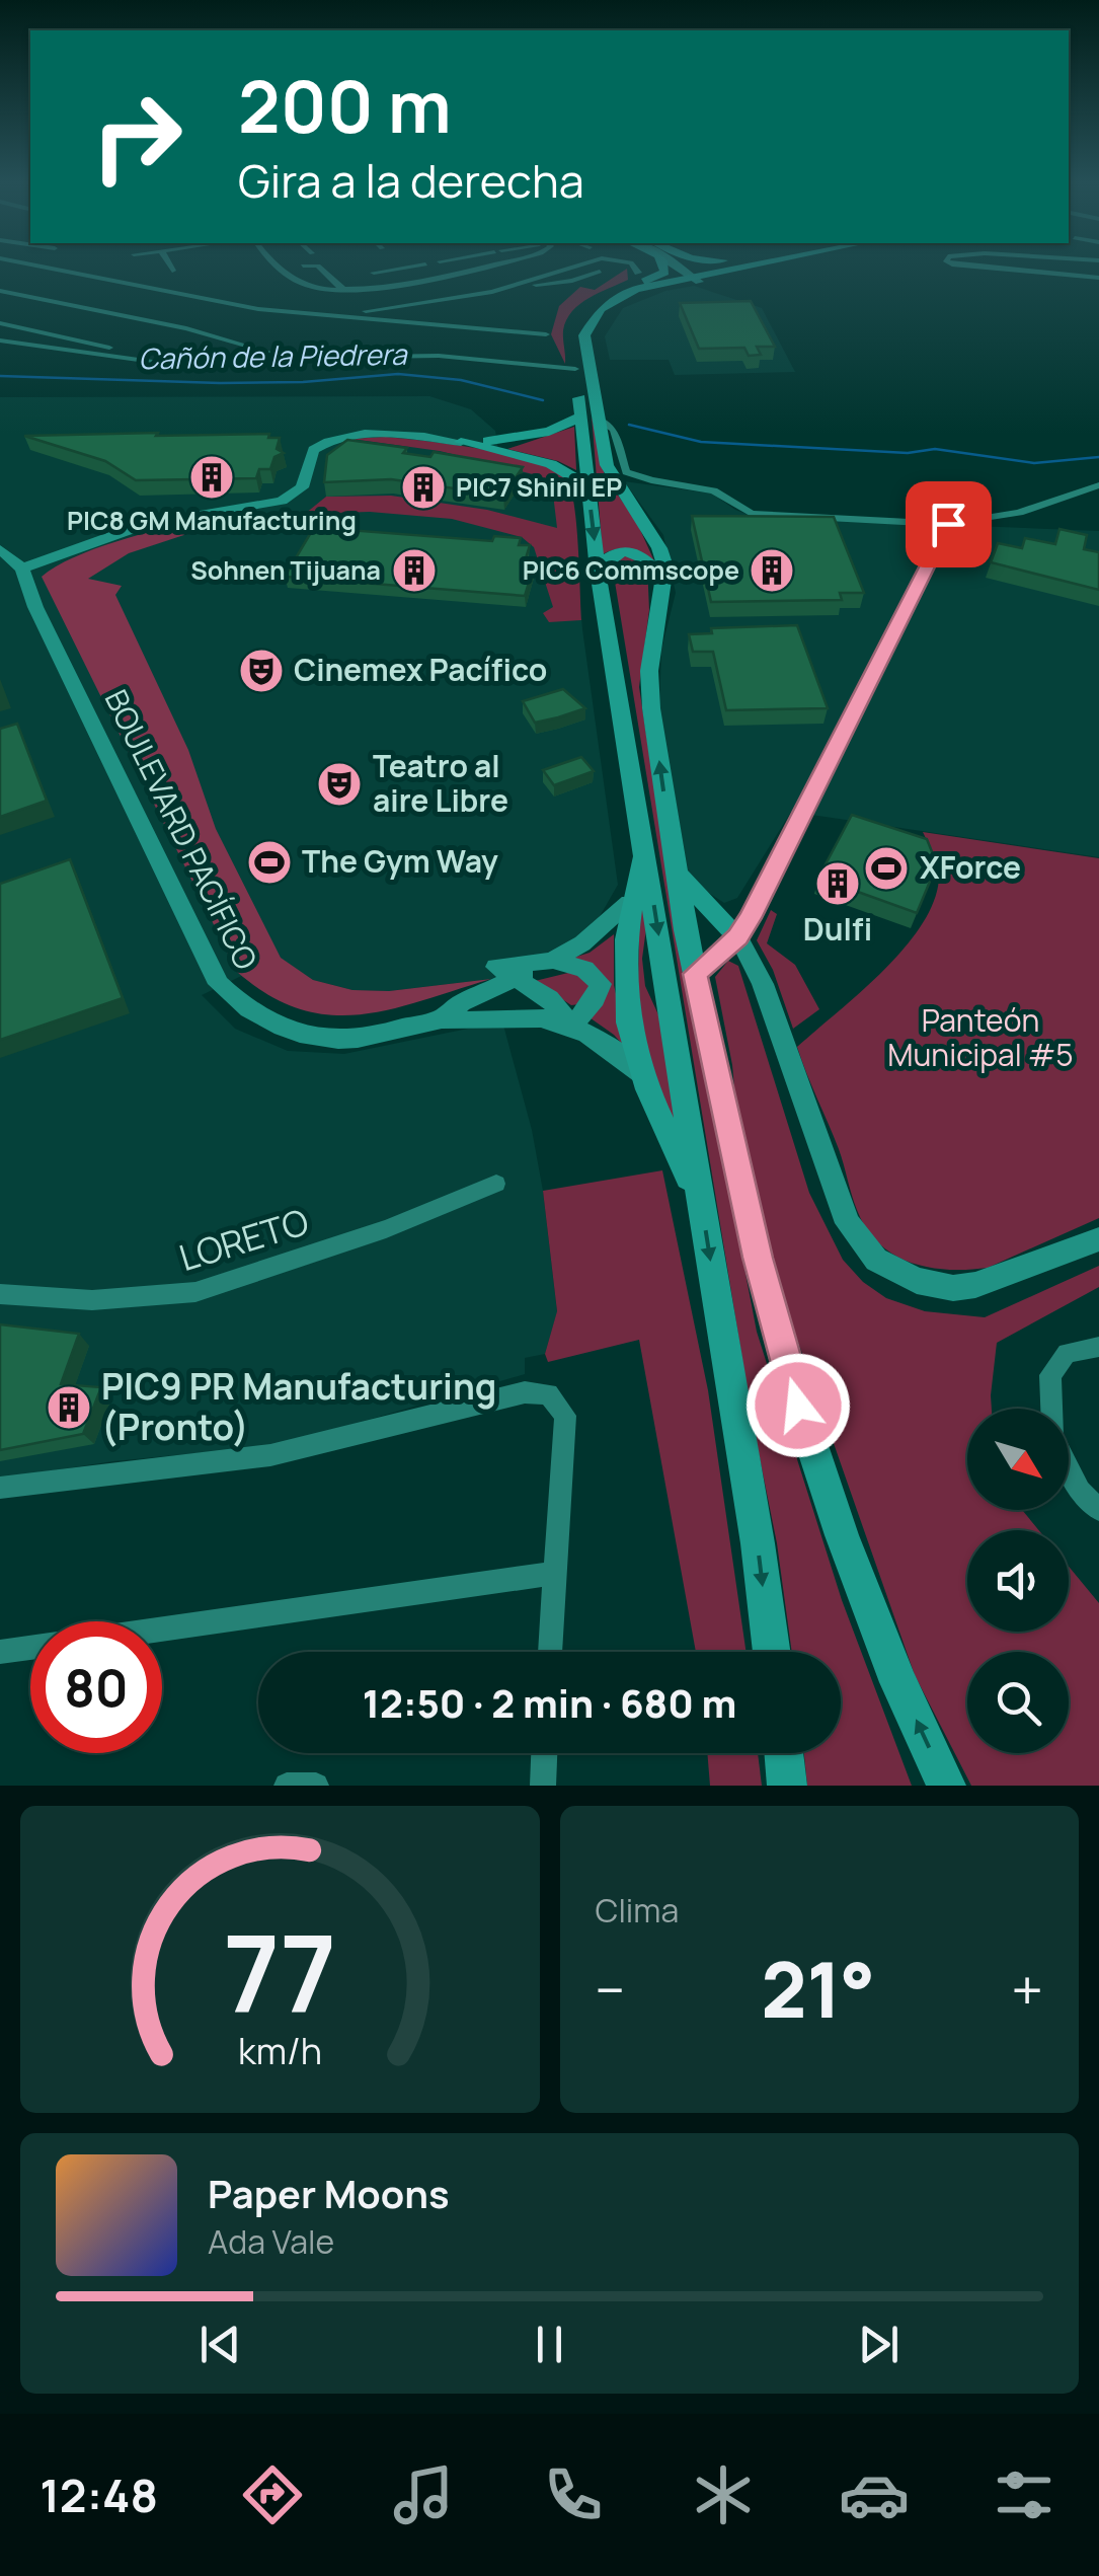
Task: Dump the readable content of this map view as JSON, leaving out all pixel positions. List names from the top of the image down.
{
  "streets": {
    "main road": ["BOULEVARD PACÍFICO"],
    "street": ["LORETO"]
  },
  "water": ["Cañón de la Piedrera"],
  "parks": ["Panteón Municipal #5"],
  "places": {
    "building": [
      "PIC8 GM Manufacturing",
      "PIC7 Shinil EP",
      "Sohnen Tijuana",
      "PIC6 Commscope",
      "Dulfi",
      "PIC9 PR Manufacturing (Pronto)"
    ],
    "theatre": ["Cinemex Pacífico", "Teatro al aire Libre"],
    "sports": ["The Gym Way", "XForce"]
  },
  "north": "bottom right",
  "page": {
    "turn": ["200 m", "Gira a la derecha"],
    "limit": "80",
    "trip": "12:50 · 2 min · 680 m",
    "tile": "Clima",
    "heat": ["−", "21°", "+"],
    "song": ["Paper Moons", "Ada Vale"],
    "tabs": "12:48",
    "gauge": ["77", "km/h"]
  }
}
